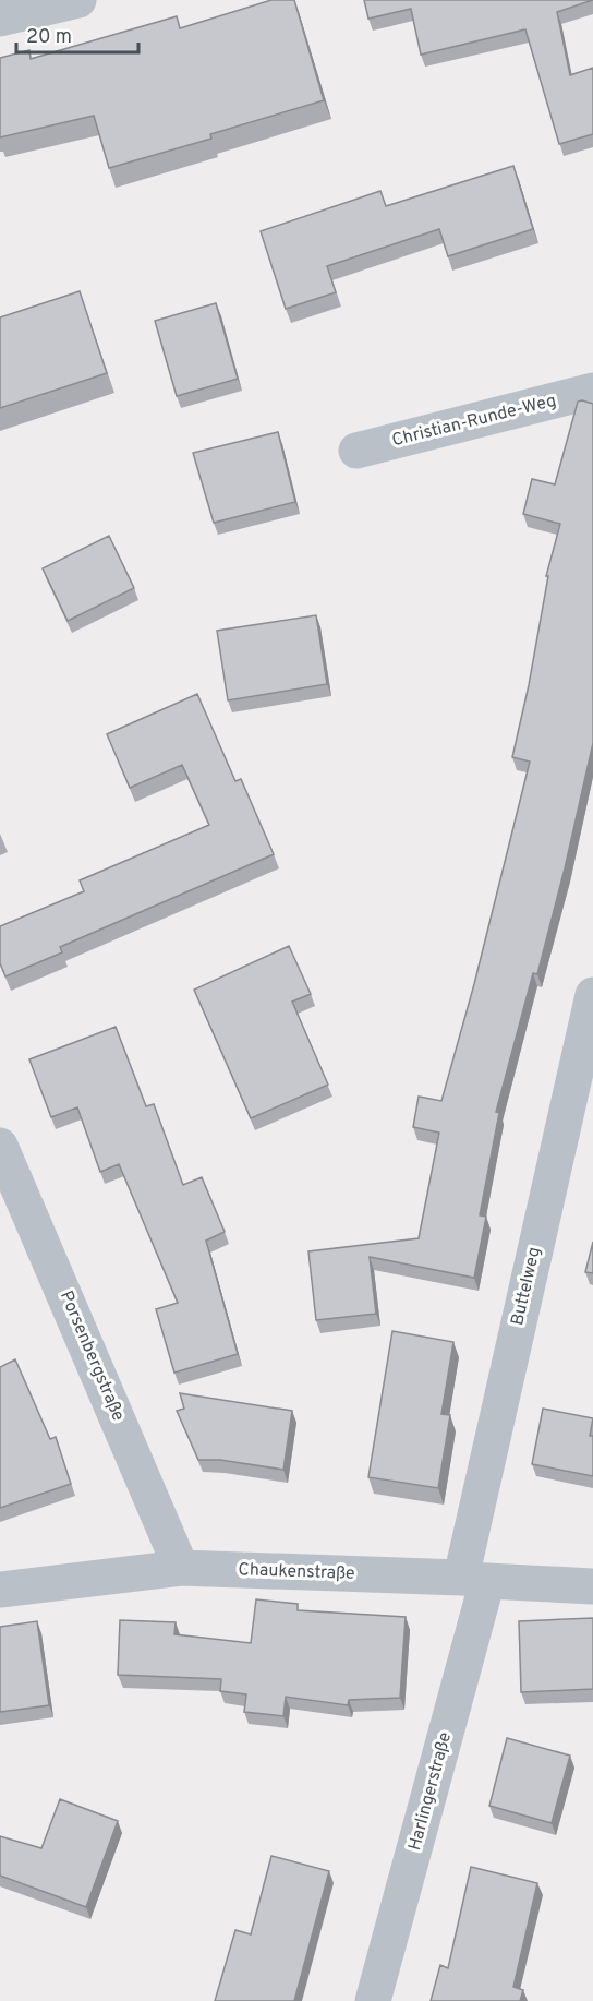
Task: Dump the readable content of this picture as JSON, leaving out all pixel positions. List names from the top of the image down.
{
  "streets": {
    "street": [
      "Christian-Runde-Weg",
      "Buttelweg",
      "Porsenbergstraße",
      "Chaukenstraße",
      "Harlingerstraße"
    ]
  },
  "crossings": [
    ["Buttelweg", "Chaukenstraße"],
    ["Buttelweg", "Harlingerstraße"],
    ["Porsenbergstraße", "Chaukenstraße"],
    ["Chaukenstraße", "Harlingerstraße"]
  ],
  "scale_bar": "20 m"
}
